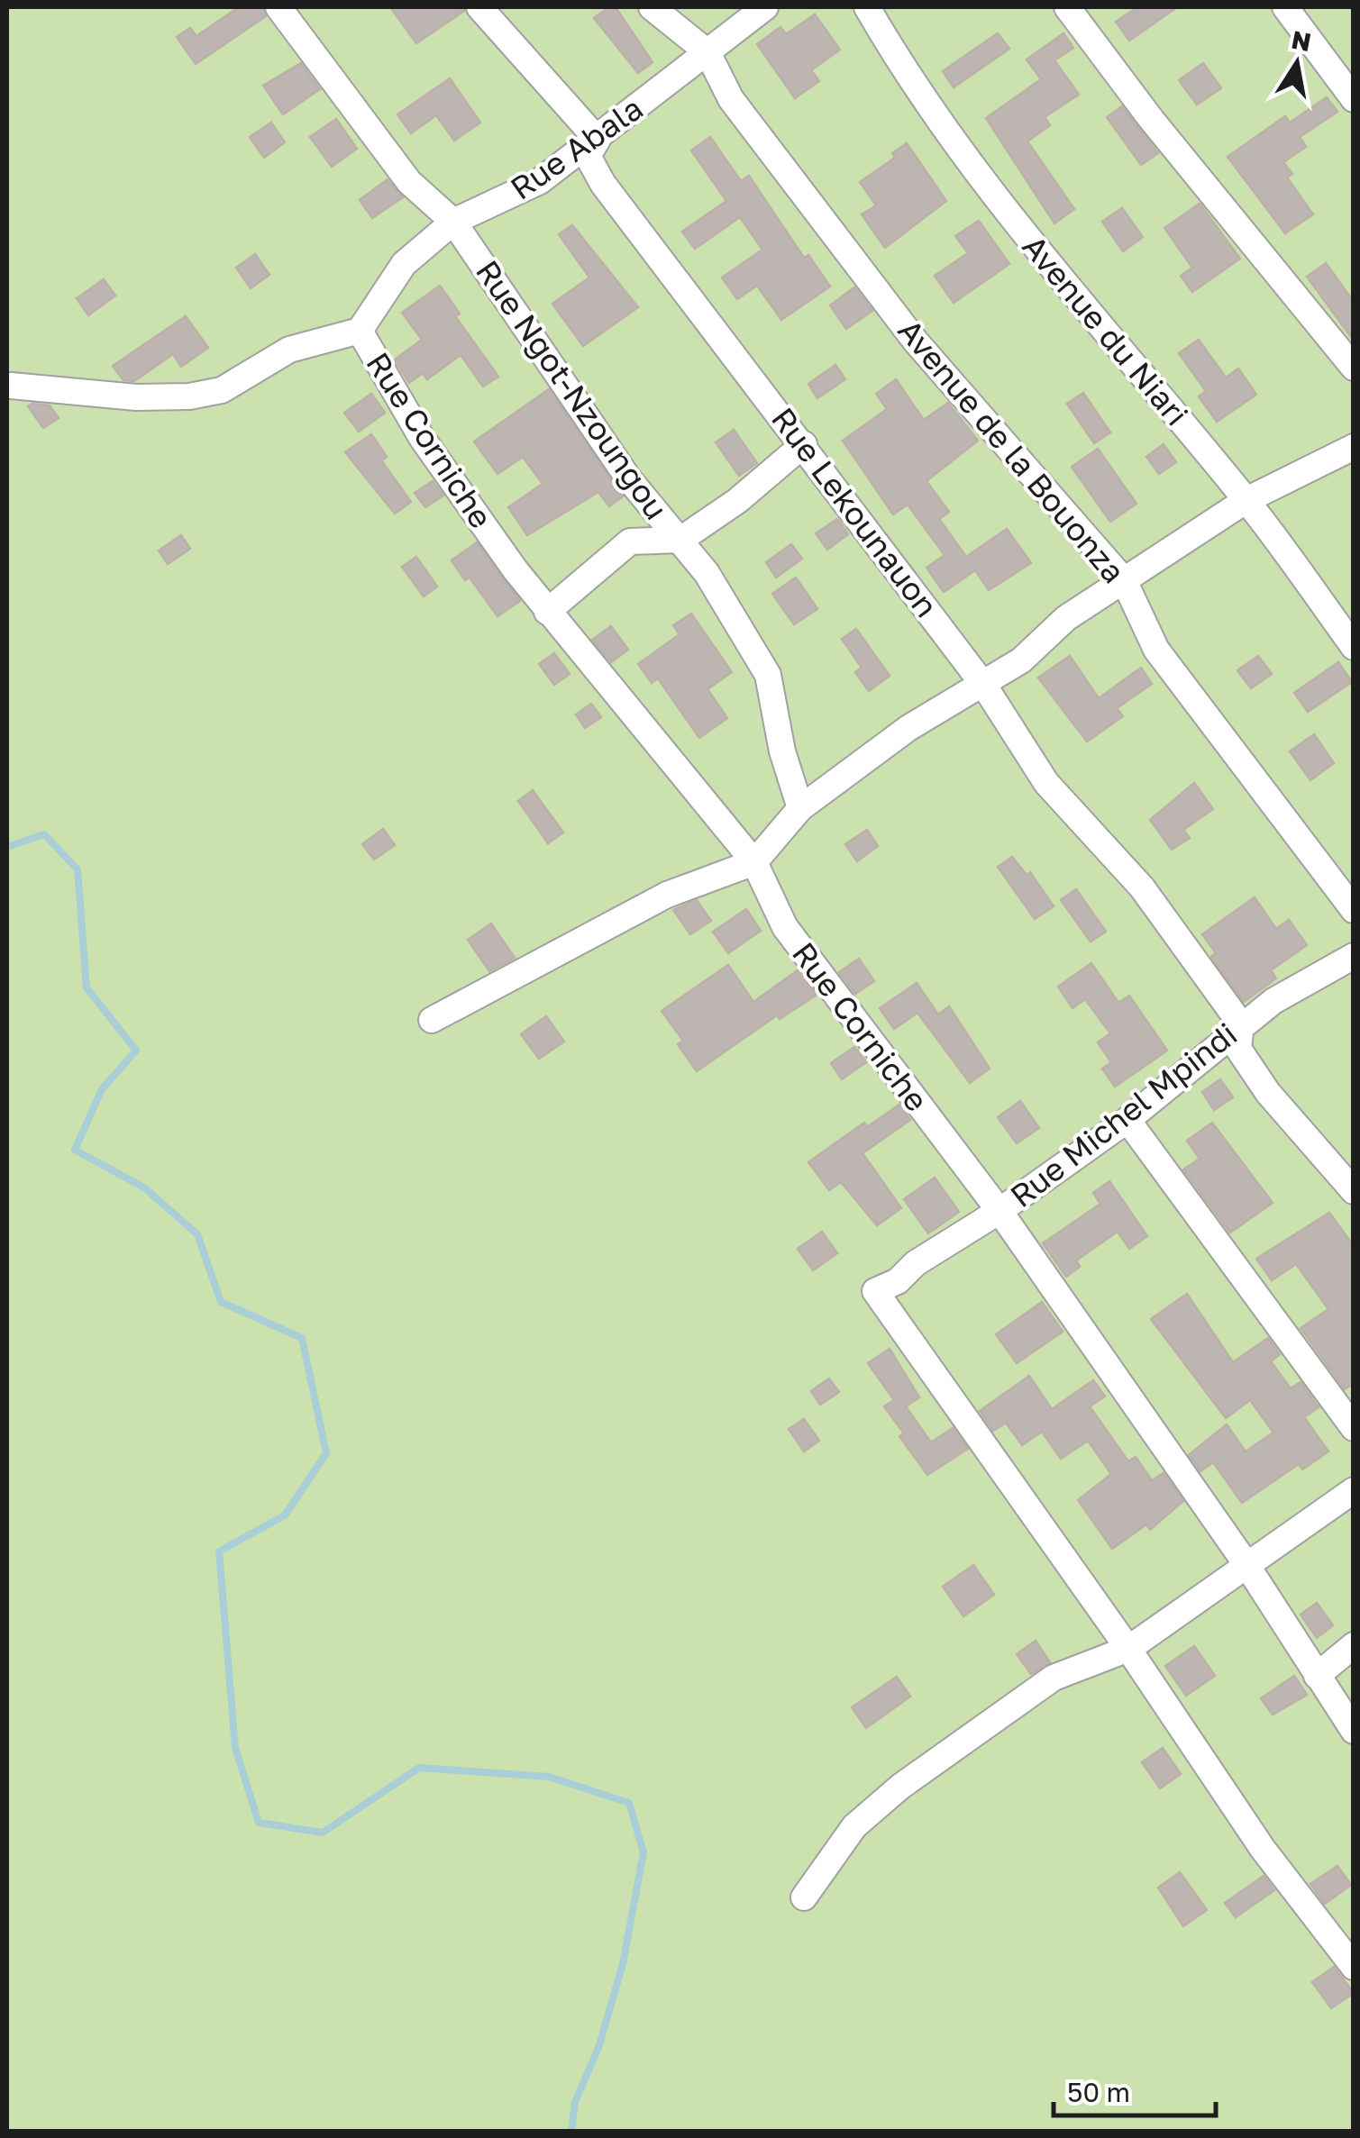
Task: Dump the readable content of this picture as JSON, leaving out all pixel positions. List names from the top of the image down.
{
  "streets": {
    "street": [
      "Rue Abala",
      "Avenue du Niari",
      "Rue Ngot-Nzoungou",
      "Rue Corniche",
      "Avenue de la Bouonza",
      "Rue Lekounauon",
      "Rue Michel Mpindi"
    ]
  },
  "crossings": [
    ["Rue Abala", "Rue Ngot-Nzoungou"],
    ["Rue Abala", "Rue Corniche"],
    ["Rue Abala", "Avenue de la Bouonza"],
    ["Rue Abala", "Rue Lekounauon"],
    ["Rue Corniche", "Rue Michel Mpindi"],
    ["Rue Lekounauon", "Rue Michel Mpindi"]
  ],
  "scale_bar": "50 m",
  "north": "top"
}
